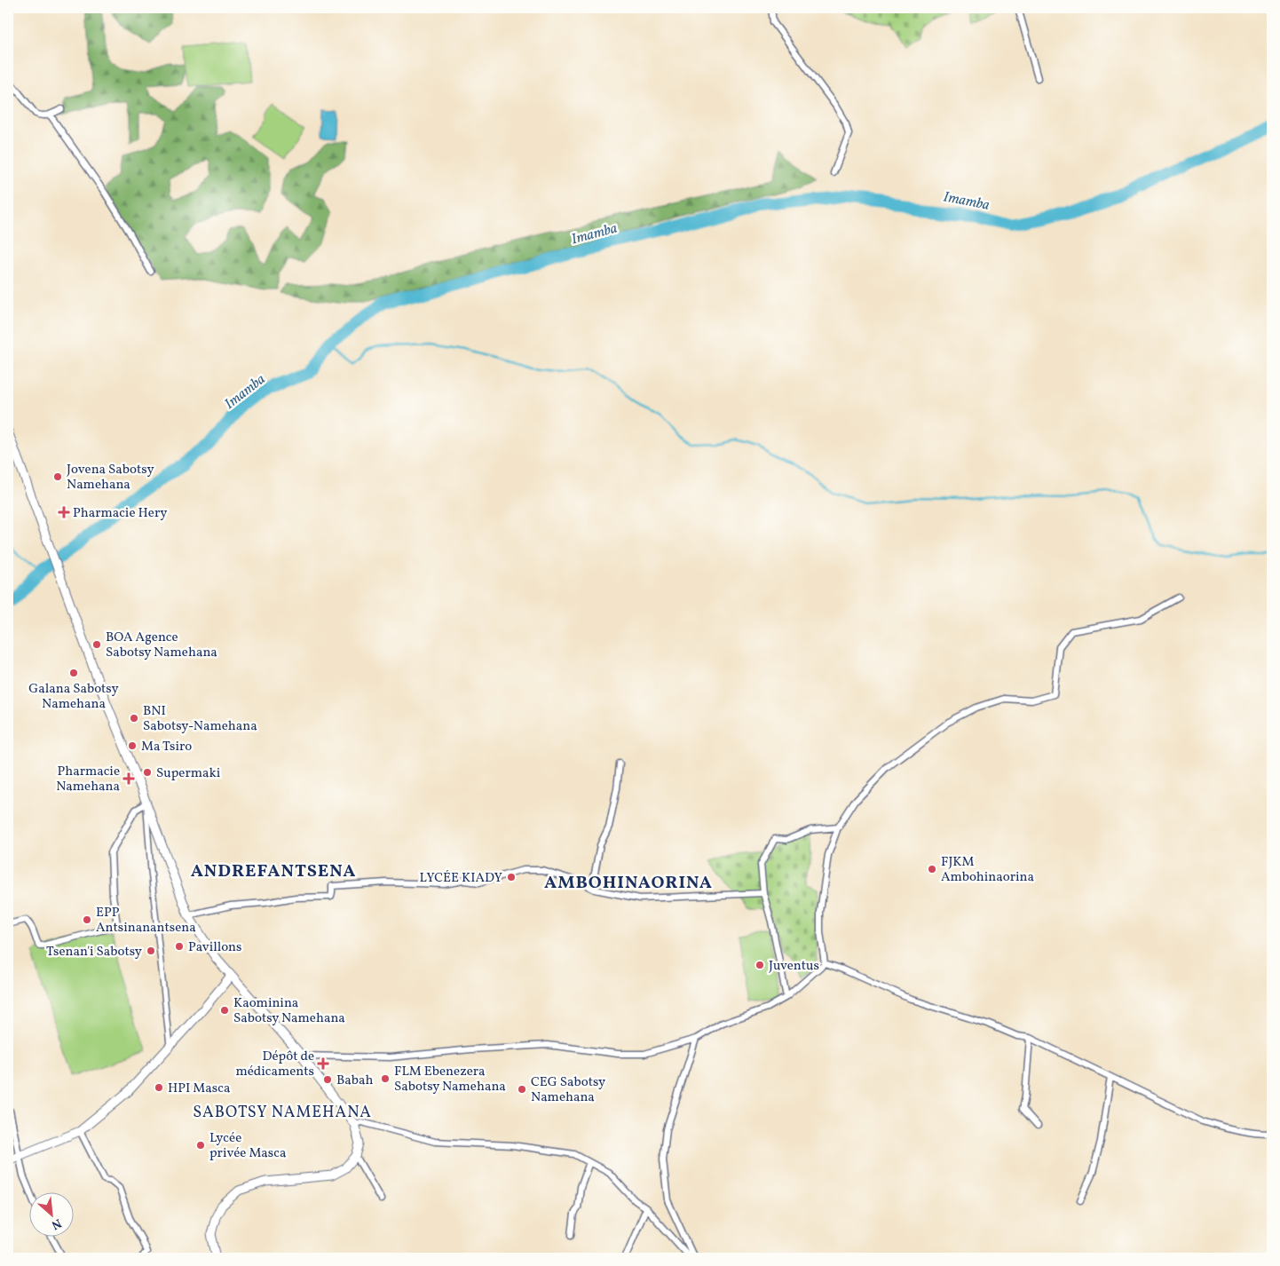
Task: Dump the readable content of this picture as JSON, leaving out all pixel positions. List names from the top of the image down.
{
  "districts": ["ANDREFANTSENA", "AMBOHINAORINA", "SABOTSY NAMEHANA"],
  "water": ["Imamba"],
  "places": {
    "other": [
      "Jovena Sabotsy Namehana",
      "BOA Agence Sabotsy Namehana",
      "Galana Sabotsy Namehana",
      "BNI Sabotsy-Namehana",
      "Ma Tsiro",
      "Supermaki",
      "FJKM Ambohinaorina",
      "LYCÉE KIADY",
      "EPP Antsinanantsena",
      "Pavillons",
      "Tsenan'i Sabotsy",
      "Juventus",
      "Kaominina Sabotsy Namehana",
      "FLM Ebenezera Sabotsy Namehana",
      "Babah",
      "HPI Masca",
      "CEG Sabotsy Namehana",
      "Lycée privée Masca"
    ],
    "health": ["Pharmacie Hery", "Pharmacie Namehana", "Dépôt de médicaments"]
  },
  "north": "bottom right"
}
